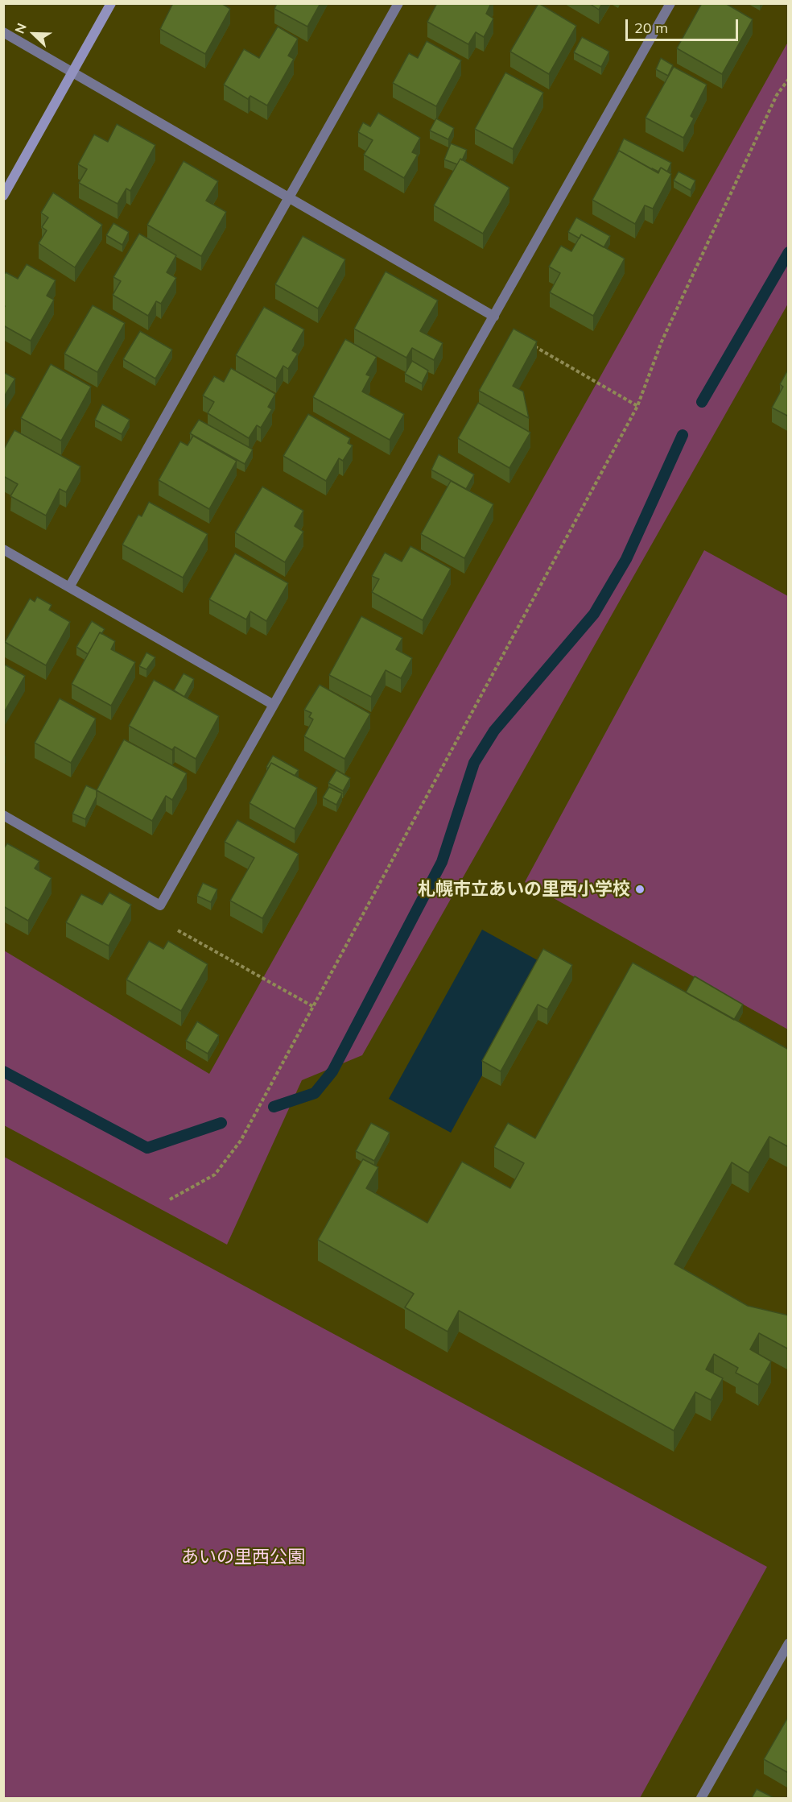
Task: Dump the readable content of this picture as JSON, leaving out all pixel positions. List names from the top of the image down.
{
  "parks": ["あいの里西公園"],
  "places": ["札幌市立あいの里西小学校"],
  "scale_bar": "20 m",
  "north": "top left"
}
